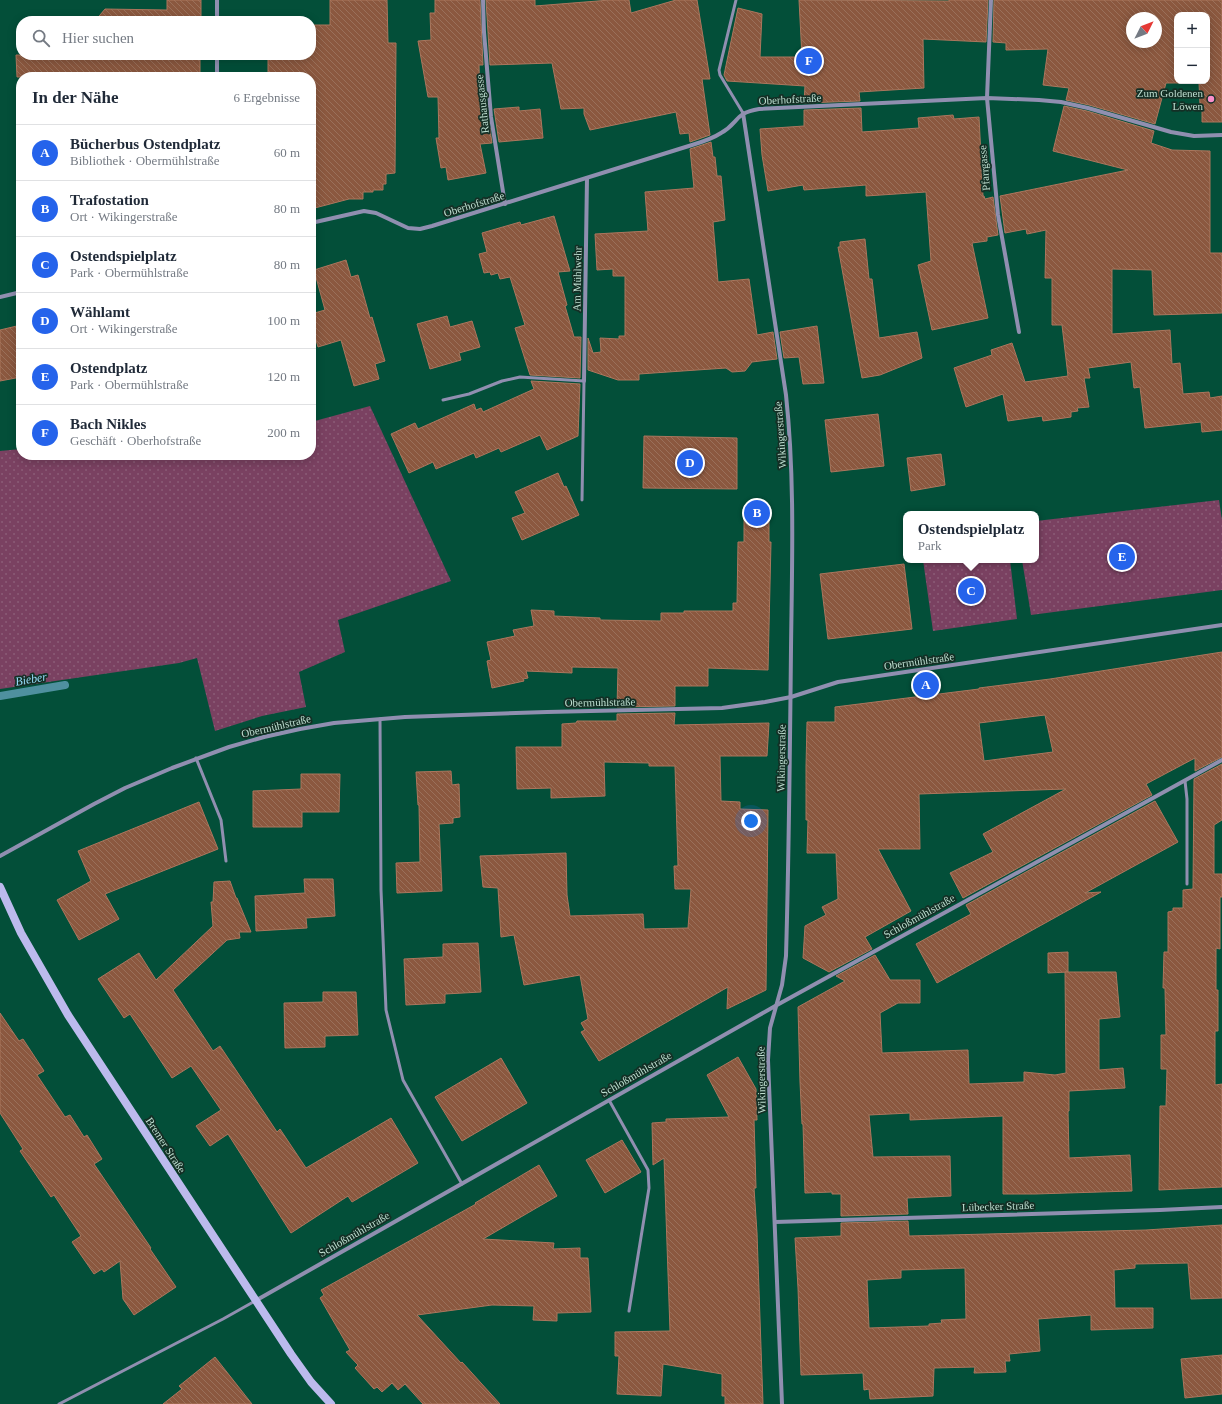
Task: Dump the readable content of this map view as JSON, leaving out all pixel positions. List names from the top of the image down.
{
  "streets": {
    "street": [
      "Oberhofstraße",
      "Rathausgasse",
      "Pfarrgasse",
      "Am Mühlwehr",
      "Wikingerstraße",
      "Obermühlstraße",
      "Schloßmühlstraße",
      "Bremer Straße",
      "Lübecker Straße"
    ]
  },
  "crossings": [
    ["Oberhofstraße", "Rathausgasse"],
    ["Oberhofstraße", "Pfarrgasse"],
    ["Oberhofstraße", "Am Mühlwehr"],
    ["Oberhofstraße", "Wikingerstraße"],
    ["Wikingerstraße", "Obermühlstraße"],
    ["Wikingerstraße", "Schloßmühlstraße"],
    ["Wikingerstraße", "Lübecker Straße"],
    ["Schloßmühlstraße", "Bremer Straße"]
  ],
  "water": ["Bieber"],
  "places": ["Zum Goldenen Löwen"],
  "north": "top right",
  "page": {
    "map_buttons": ["+", "−"],
    "search": "Hier suchen",
    "pins": [
      "F",
      "D",
      "B",
      "E",
      "C",
      "A"
    ],
    "heading": ["In der Nähe", "6 Ergebnisse"],
    "list": [
      {
        "mark": "A",
        "name": "Bücherbus Ostendplatz",
        "note": "Bibliothek · Obermühlstraße",
        "value": "60 m"
      },
      {
        "mark": "B",
        "name": "Trafostation",
        "note": "Ort · Wikingerstraße",
        "value": "80 m"
      },
      {
        "mark": "C",
        "name": "Ostendspielplatz",
        "note": "Park · Obermühlstraße",
        "value": "80 m"
      },
      {
        "mark": "D",
        "name": "Wählamt",
        "note": "Ort · Wikingerstraße",
        "value": "100 m"
      },
      {
        "mark": "E",
        "name": "Ostendplatz",
        "note": "Park · Obermühlstraße",
        "value": "120 m"
      },
      {
        "mark": "F",
        "name": "Bach Nikles",
        "note": "Geschäft · Oberhofstraße",
        "value": "200 m"
      }
    ],
    "popup": ["Ostendspielplatz", "Park"]
  }
}
